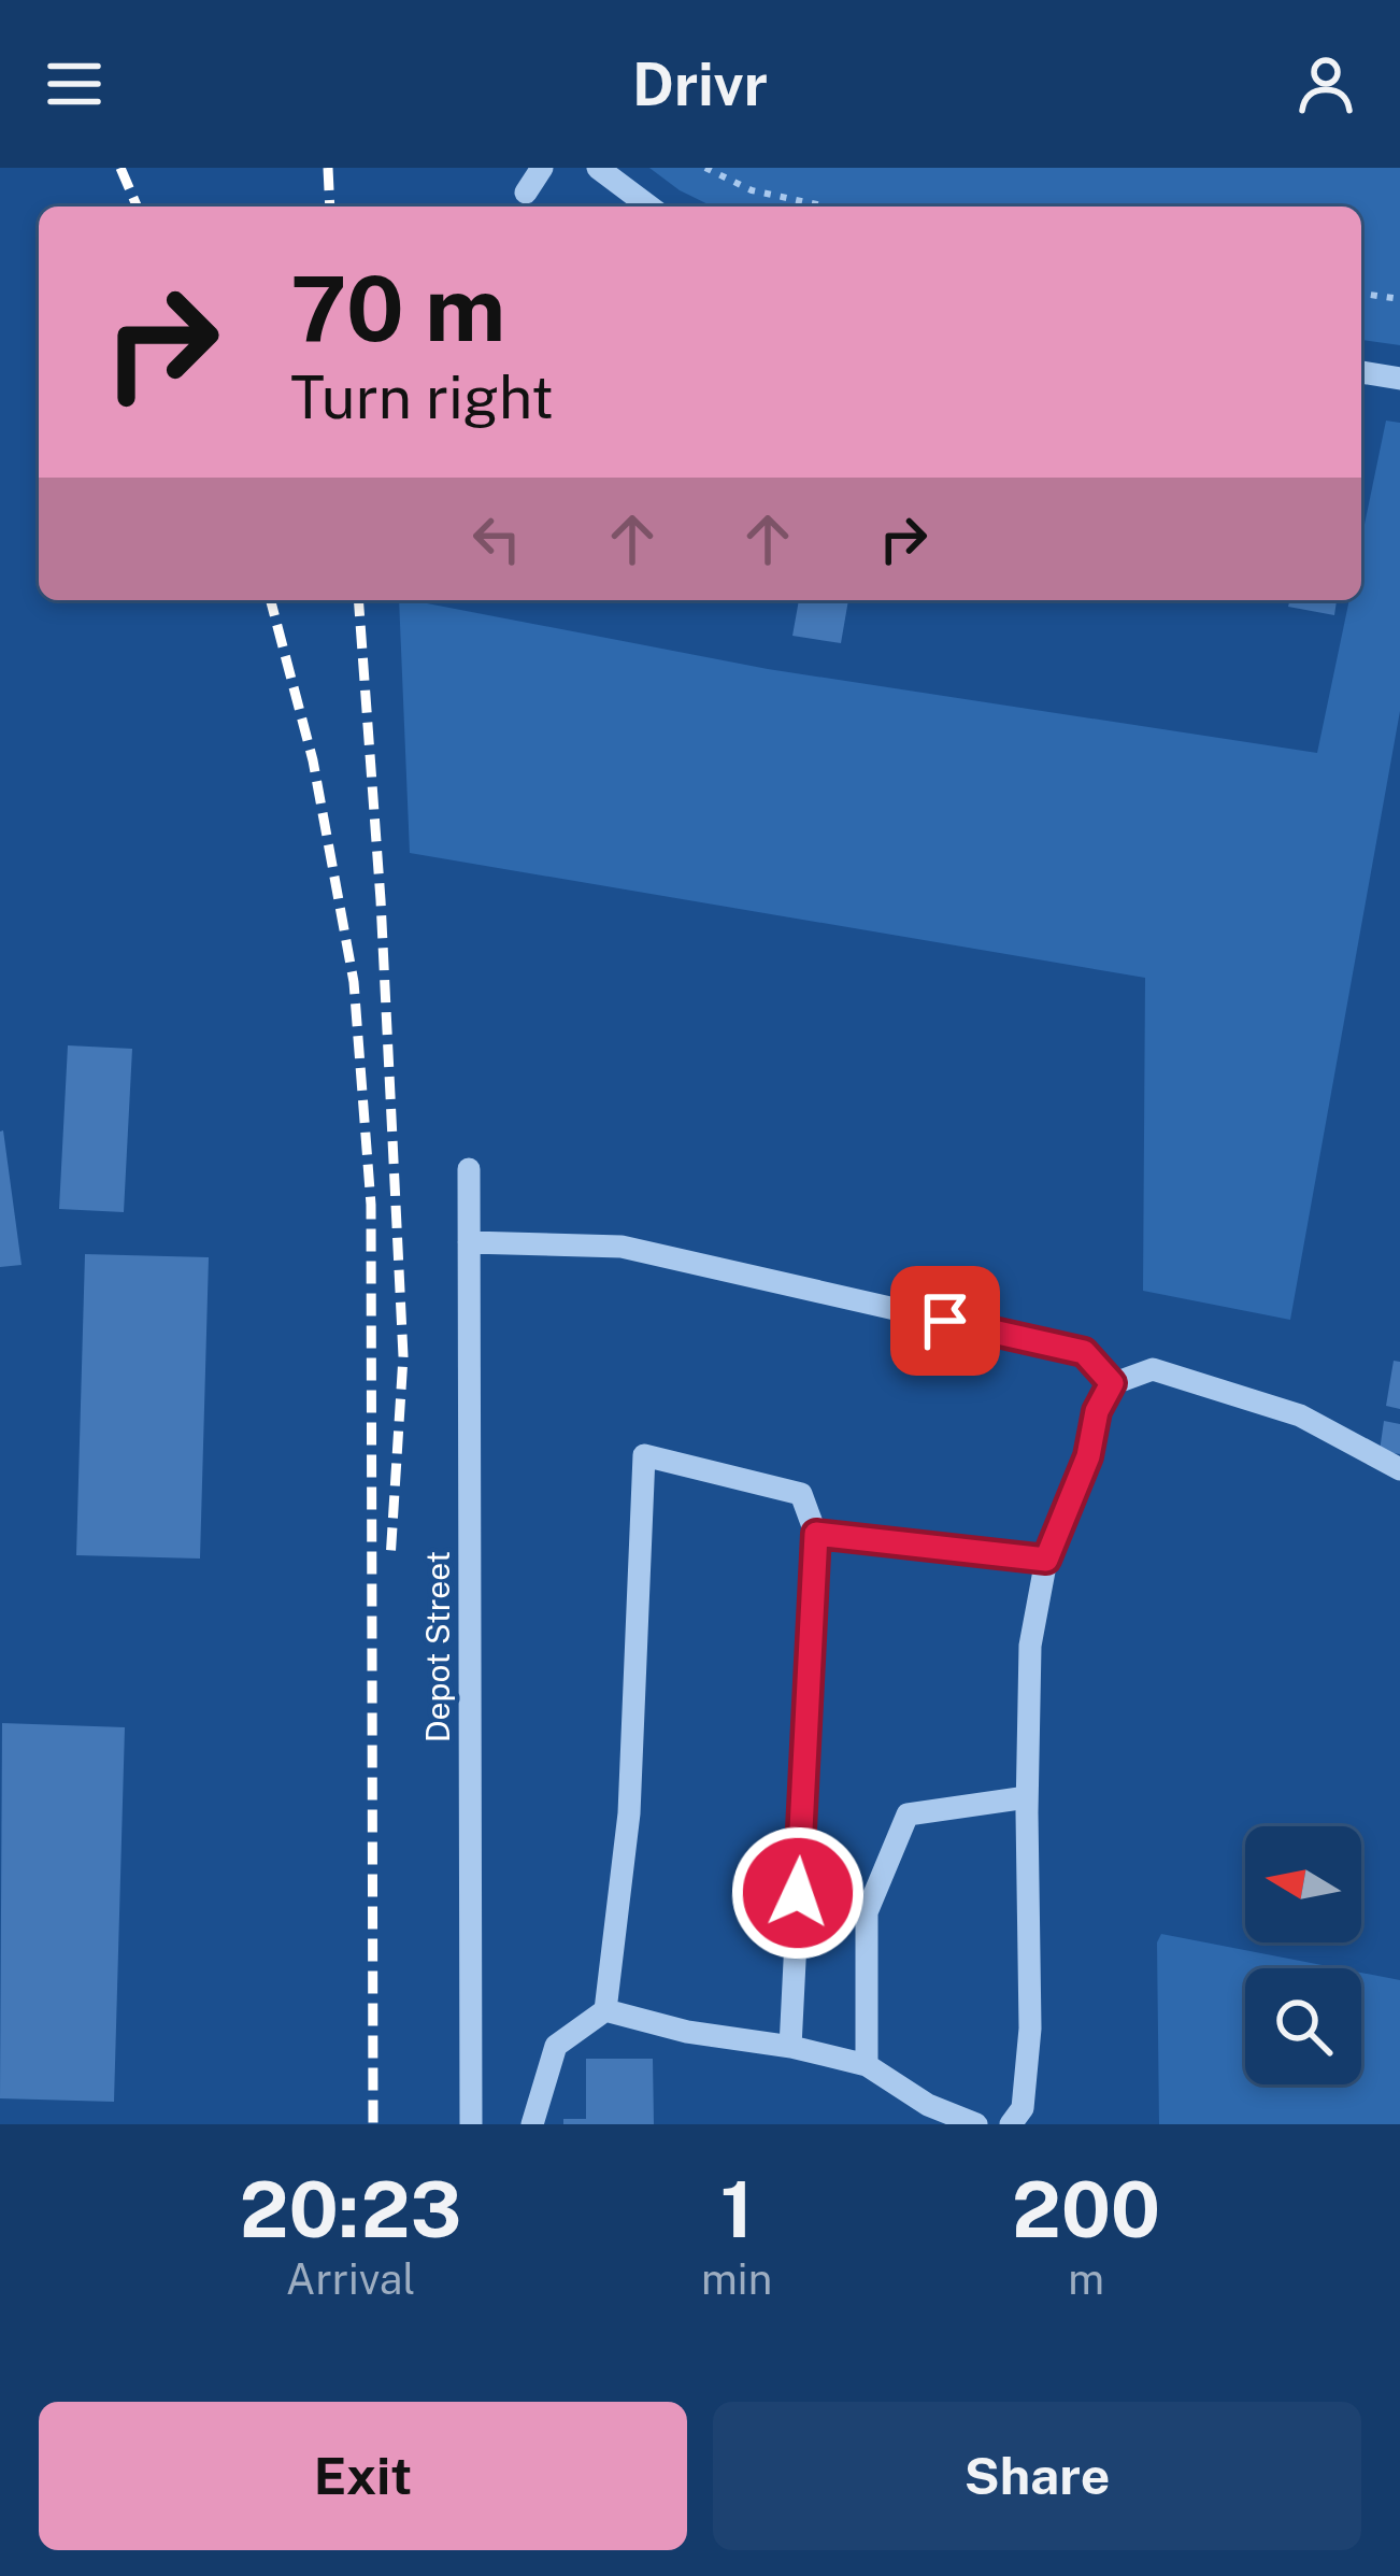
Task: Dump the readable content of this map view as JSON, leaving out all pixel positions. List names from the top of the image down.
{
  "streets": {
    "street": ["Depot Street"]
  },
  "north": "left",
  "page": {
    "header": "Drivr",
    "turn": ["70 m", "Turn right"],
    "eta": [
      "20:23",
      "Arrival",
      "1",
      "min",
      "200",
      "m"
    ],
    "buttons": ["Exit", "Share"]
  }
}
